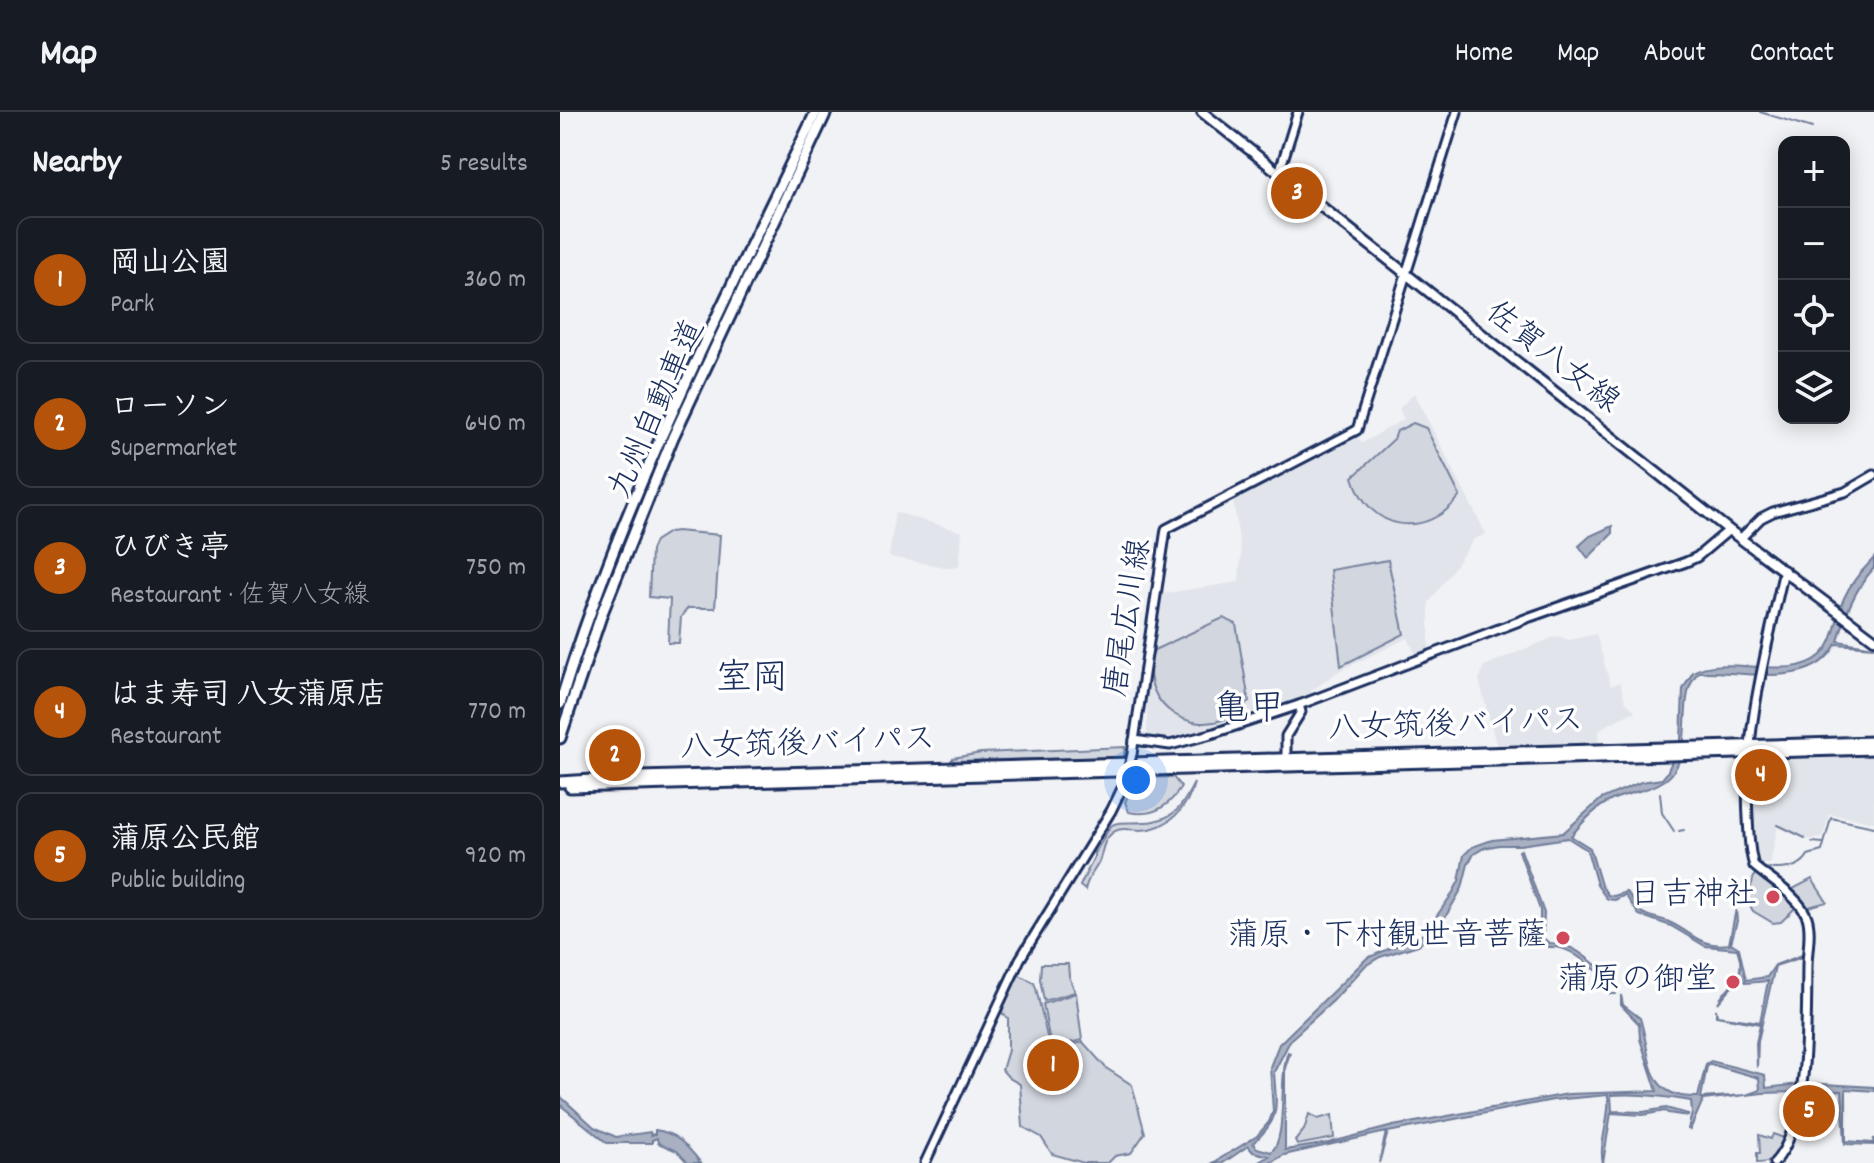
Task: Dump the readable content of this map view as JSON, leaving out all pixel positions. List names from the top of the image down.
{
  "streets": {
    "highway": ["九州自動車道", "八女筑後バイパス"],
    "main road": ["佐賀八女線"],
    "street": ["唐尾広川線"]
  },
  "crossings": [
    ["佐賀八女線", "唐尾広川線"]
  ],
  "districts": ["室岡", "亀甲"],
  "places": ["日吉神社", "蒲原・下村観世音菩薩", "蒲原の御堂"],
  "page": {
    "header": "Map",
    "nav": [
      "Home",
      "Map",
      "About",
      "Contact"
    ],
    "heading": ["Nearby", "5 results"],
    "map_buttons": ["+", "−"],
    "pins": [
      "3",
      "2",
      "4",
      "1",
      "5"
    ],
    "list": [
      {
        "mark": "1",
        "name": "岡山公園",
        "note": "Park",
        "value": "360 m"
      },
      {
        "mark": "2",
        "name": "ローソン",
        "note": "Supermarket",
        "value": "640 m"
      },
      {
        "mark": "3",
        "name": "ひびき亭",
        "note": "Restaurant · 佐賀八女線",
        "value": "750 m"
      },
      {
        "mark": "4",
        "name": "はま寿司 八女蒲原店",
        "note": "Restaurant",
        "value": "770 m"
      },
      {
        "mark": "5",
        "name": "蒲原公民館",
        "note": "Public building",
        "value": "920 m"
      }
    ]
  }
}
